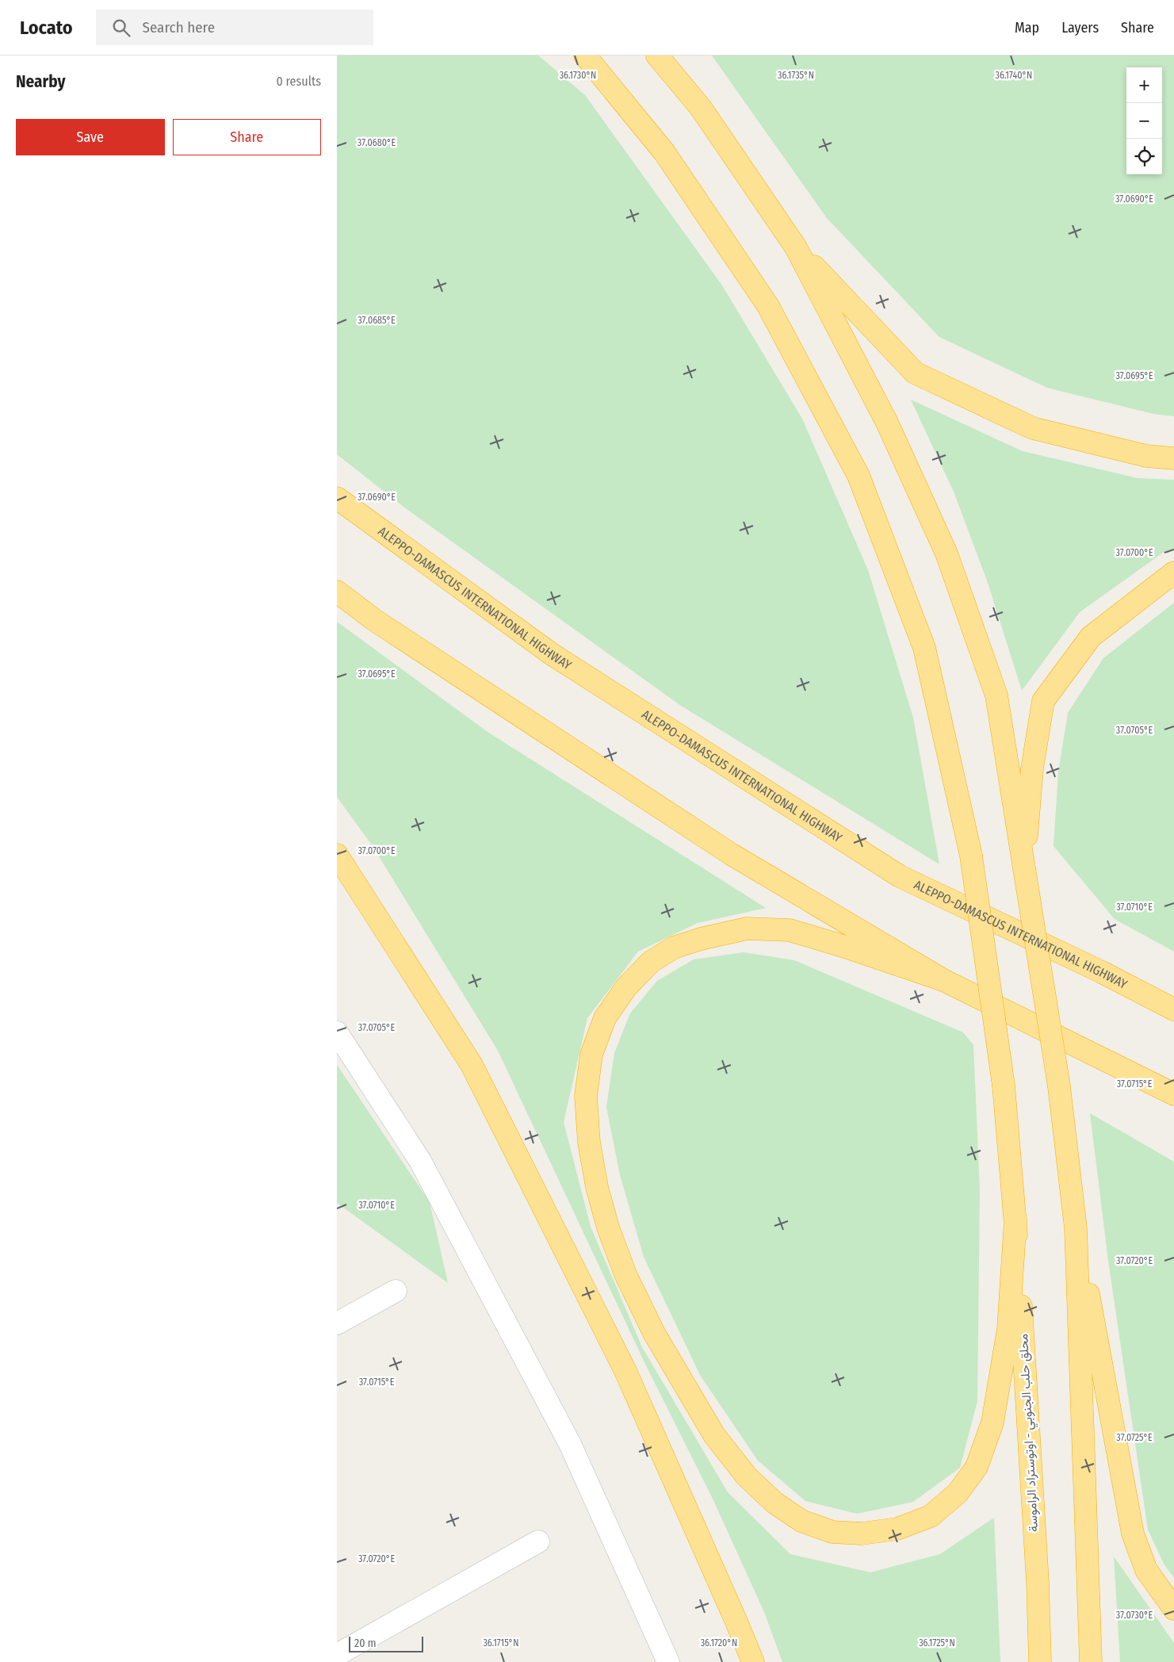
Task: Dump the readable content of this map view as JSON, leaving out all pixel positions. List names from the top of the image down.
{
  "streets": {
    "highway": ["ALEPPO-DAMASCUS INTERNATIONAL HIGHWAY", "محلق حلب الجنوبي - اوتوستراد الراموسة"]
  },
  "scale_bar": "20 m",
  "page": {
    "header": "Locato",
    "search": "Search here",
    "nav": ["Map", "Layers", "Share"],
    "heading": ["Nearby", "0 results"],
    "map_buttons": ["+", "−"],
    "buttons": ["Save", "Share"],
    "scale": "20 m"
  },
  "coordinates": [
    "36.1730°N",
    "36.1740°N",
    "36.1735°N",
    "37.0680°E",
    "37.0690°E",
    "37.0685°E",
    "37.0695°E",
    "37.0700°E",
    "37.0705°E",
    "37.0710°E",
    "37.0715°E",
    "37.0720°E",
    "37.0725°E",
    "37.0730°E",
    "36.1715°N",
    "36.1720°N",
    "36.1725°N"
  ]
}
